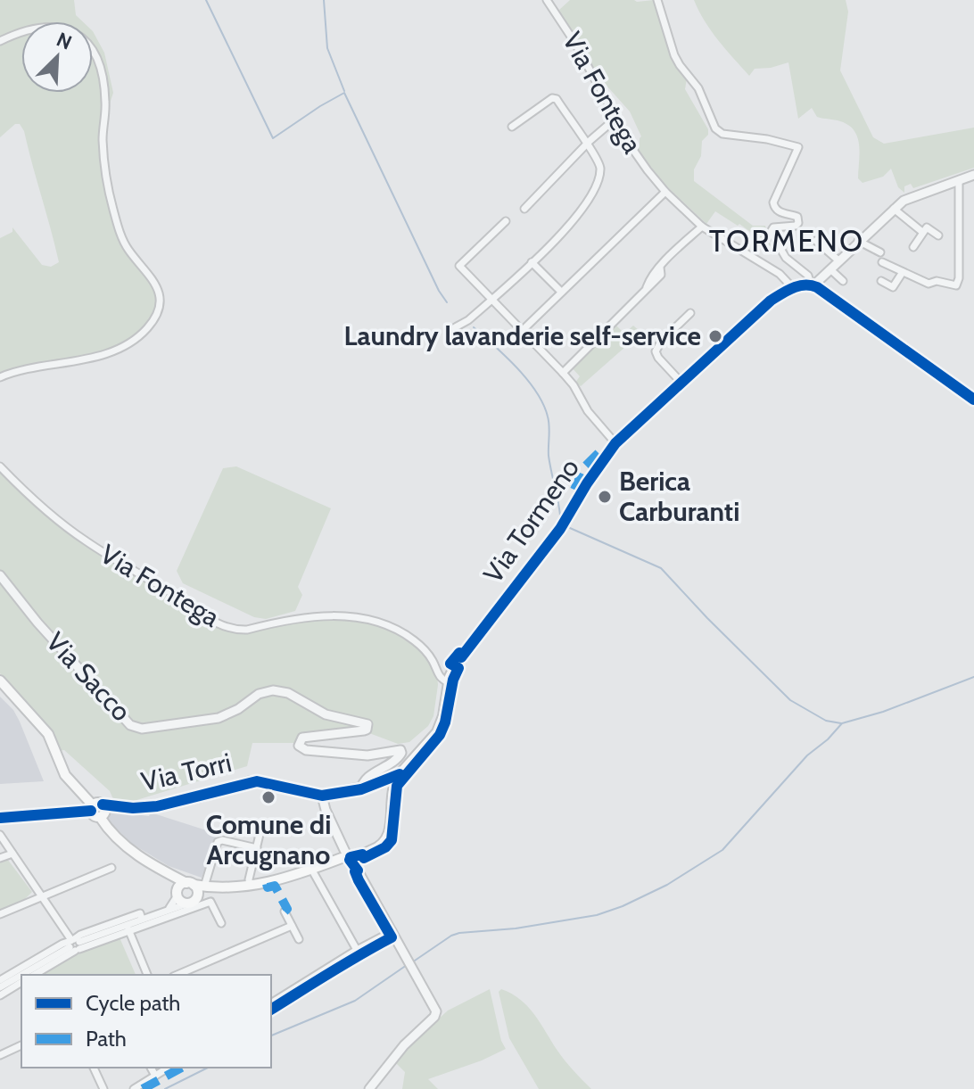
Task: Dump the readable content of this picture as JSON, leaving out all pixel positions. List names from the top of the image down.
{
  "streets": {
    "main road": ["Via Tormeno", "Via Torri"],
    "street": ["Via Fontega", "Via Sacco"]
  },
  "crossings": [
    ["Via Fontega", "Via Tormeno"],
    ["Via Tormeno", "Via Sacco"],
    ["Via Tormeno", "Via Torri"]
  ],
  "districts": ["TORMENO"],
  "places": ["Laundry lavanderie self-service", "Berica Carburanti", "Comune di Arcugnano"],
  "legend": ["Cycle path", "Path"],
  "north": "top right"
}
